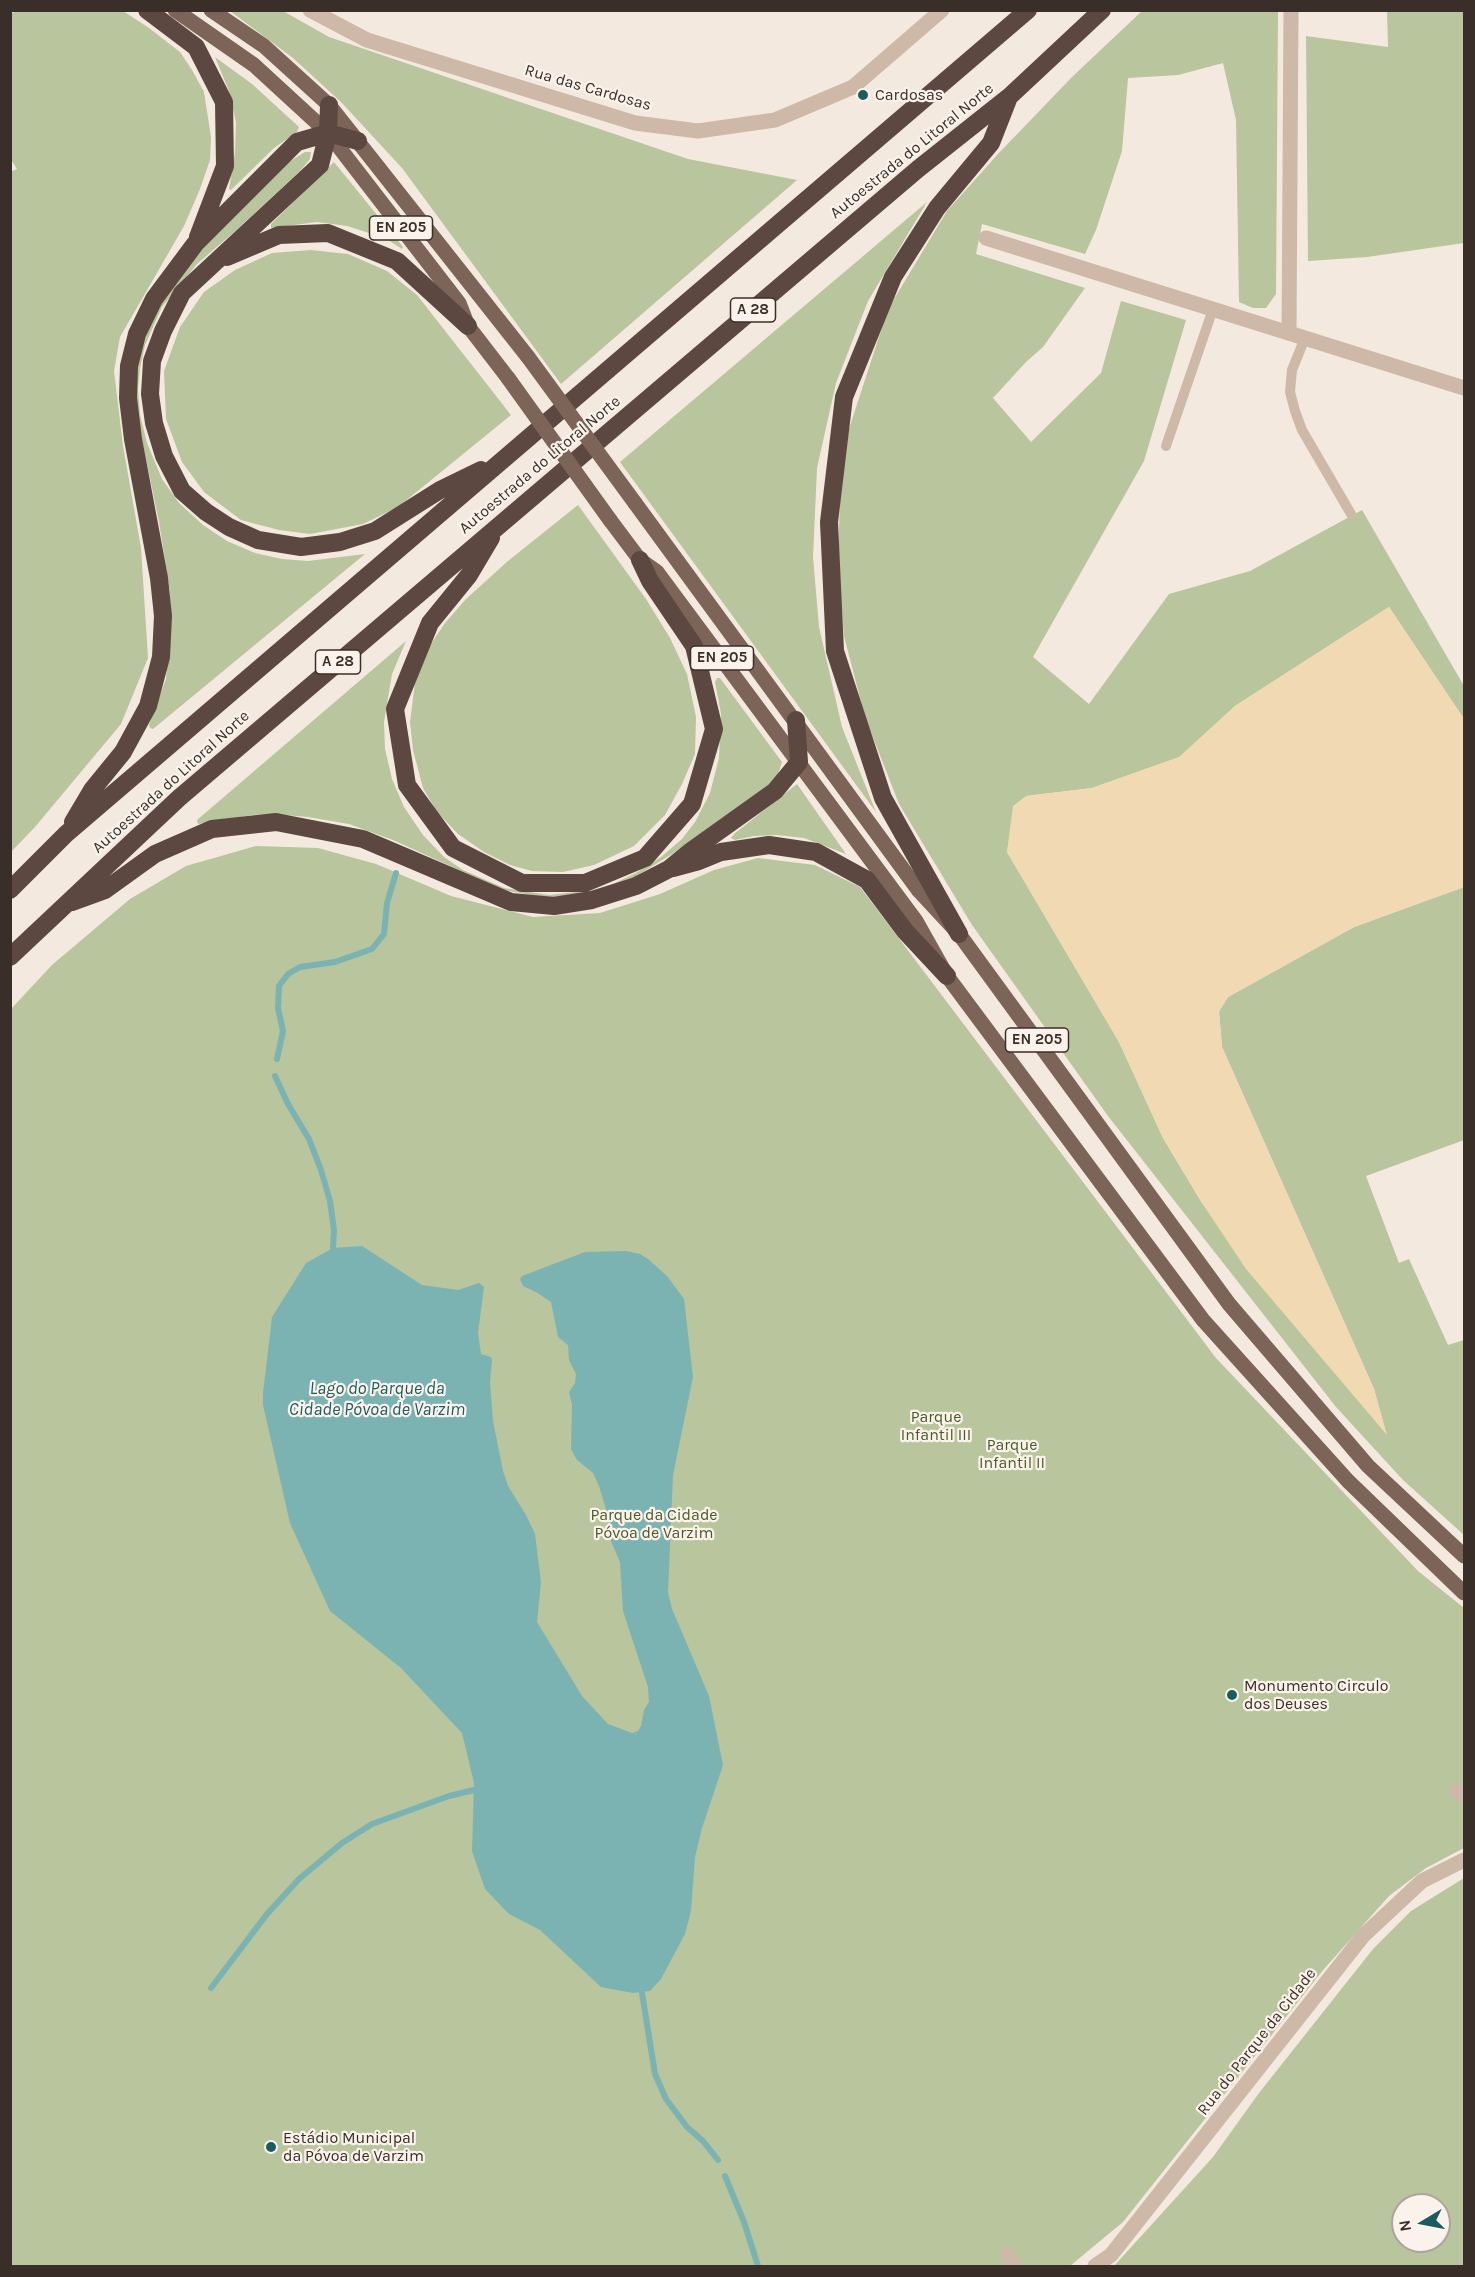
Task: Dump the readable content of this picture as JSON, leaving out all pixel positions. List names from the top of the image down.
{
  "streets": {
    "highway": ["Autoestrada do Litoral Norte", "A 28"],
    "main road": ["EN 205"],
    "street": ["Rua das Cardosas", "Rua do Parque da Cidade"]
  },
  "water": ["Lago do Parque da Cidade Póvoa de Varzim"],
  "parks": ["Parque Infantil III", "Parque Infantil II", "Parque da Cidade Póvoa de Varzim"],
  "places": ["Cardosas", "Monumento Circulo dos Deuses", "Estádio Municipal da Póvoa de Varzim"],
  "north": "left"
}
